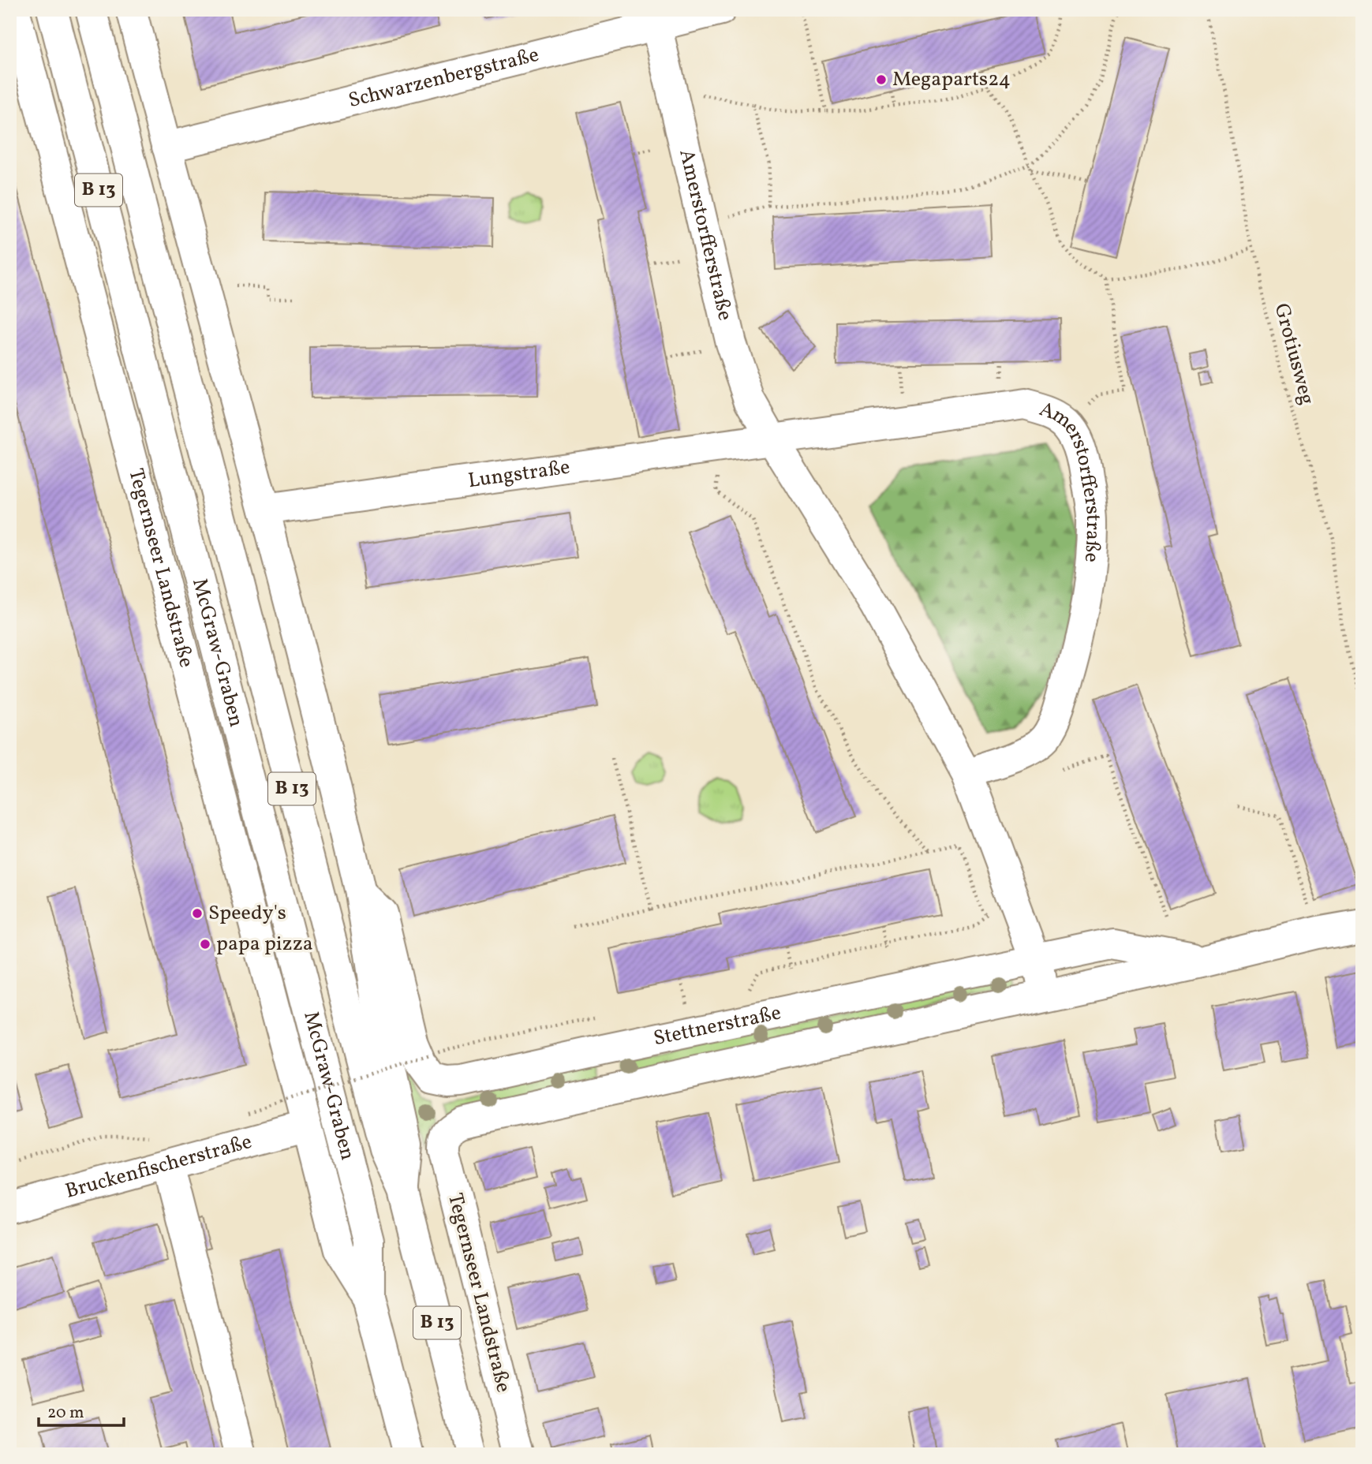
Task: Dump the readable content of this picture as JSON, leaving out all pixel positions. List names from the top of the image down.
{
  "streets": {
    "main road": [
      "Schwarzenbergstraße",
      "B 13",
      "Amerstorfferstraße",
      "Lungstraße",
      "Tegernseer Landstraße",
      "McGraw-Graben",
      "Stettnerstraße",
      "Bruckenfischerstraße"
    ],
    "path": ["Grotiusweg"]
  },
  "crossings": [
    ["Schwarzenbergstraße", "Amerstorfferstraße"],
    ["B 13", "Tegernseer Landstraße"],
    ["B 13", "McGraw-Graben"],
    ["Amerstorfferstraße", "Lungstraße"],
    ["Amerstorfferstraße", "Stettnerstraße"],
    ["Tegernseer Landstraße", "McGraw-Graben"],
    ["Tegernseer Landstraße", "Stettnerstraße"],
    ["Tegernseer Landstraße", "Bruckenfischerstraße"]
  ],
  "places": ["Megaparts24", "Speedy's", "papa pizza"],
  "scale_bar": "20 m"
}
